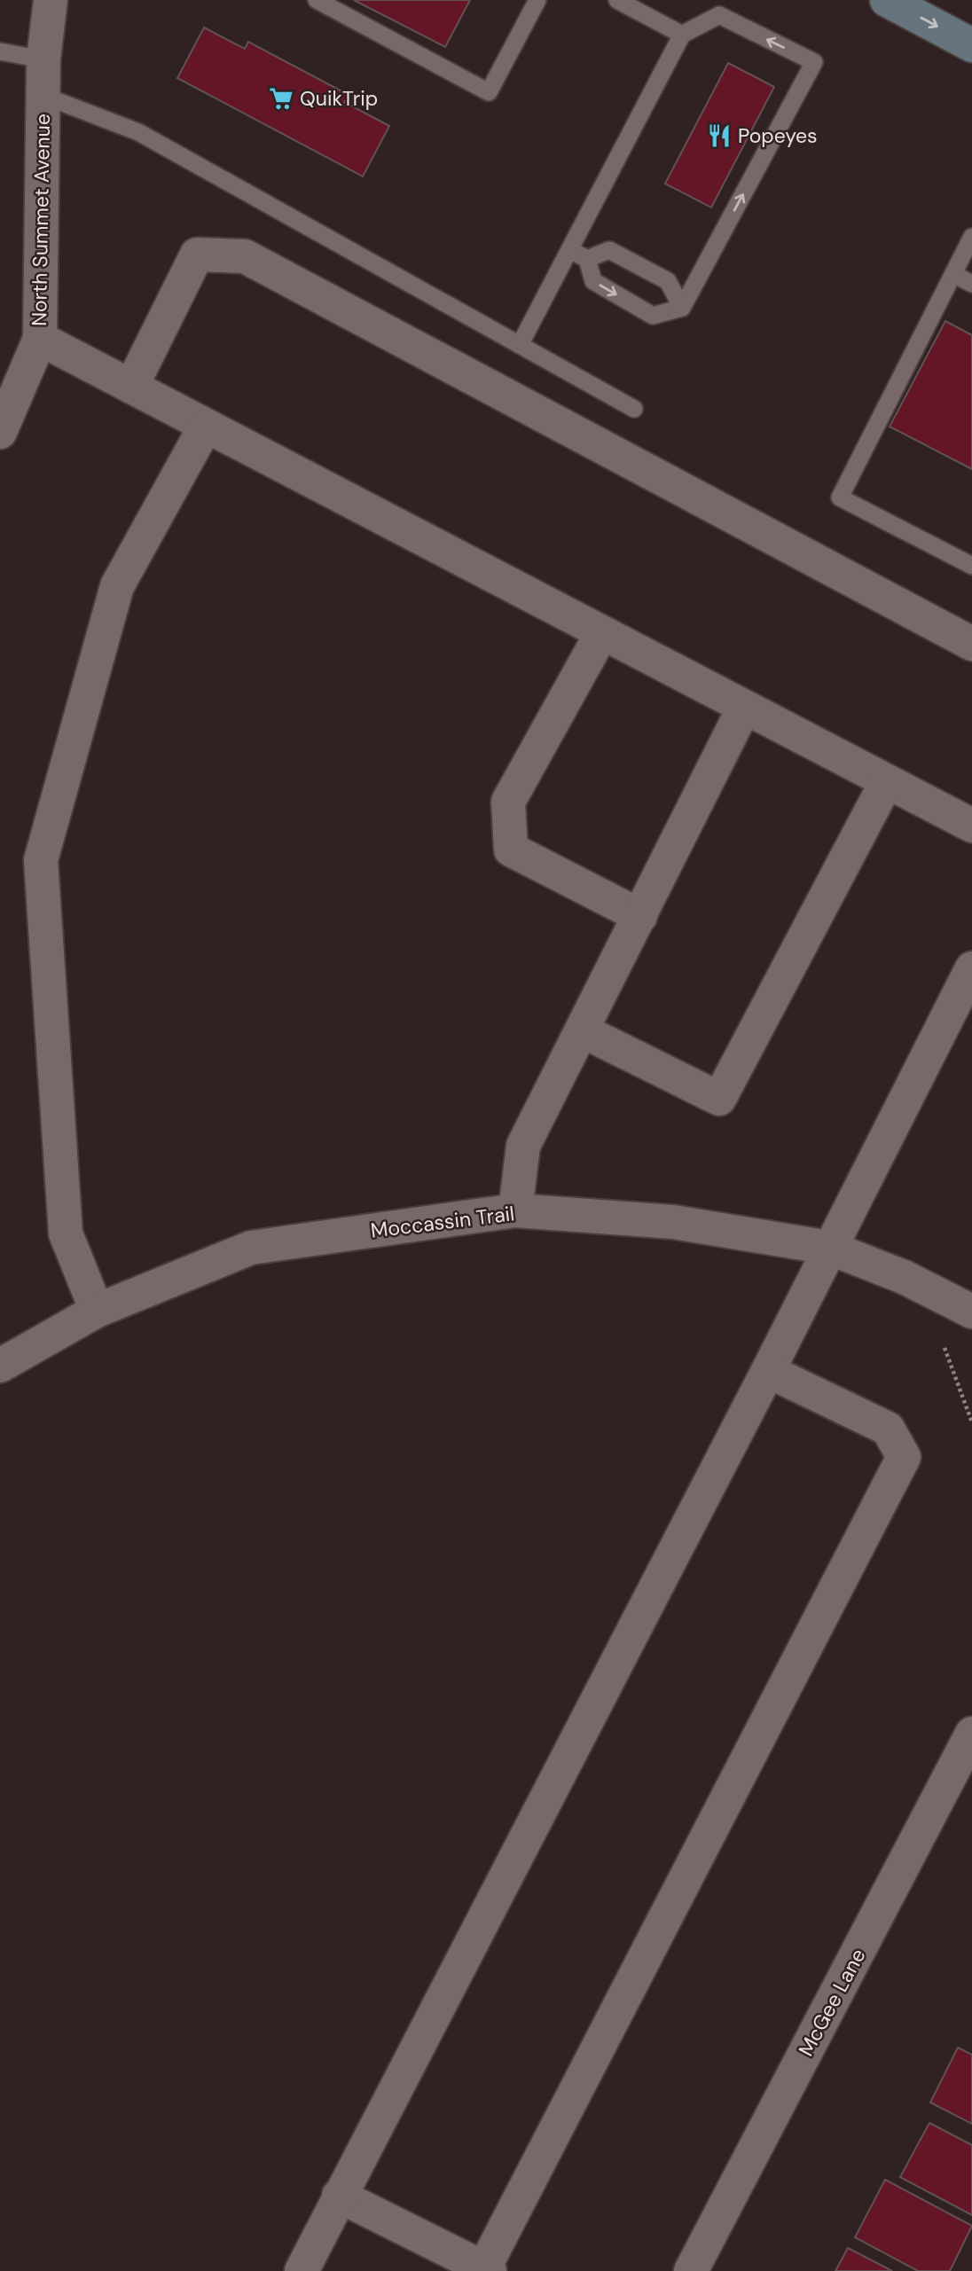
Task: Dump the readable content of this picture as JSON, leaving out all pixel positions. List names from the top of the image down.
{
  "streets": {
    "street": ["North Summet Avenue", "Moccassin Trail", "McGee Lane"]
  },
  "places": {
    "supermarket": ["QuikTrip"],
    "restaurant": ["Popeyes"]
  }
}
